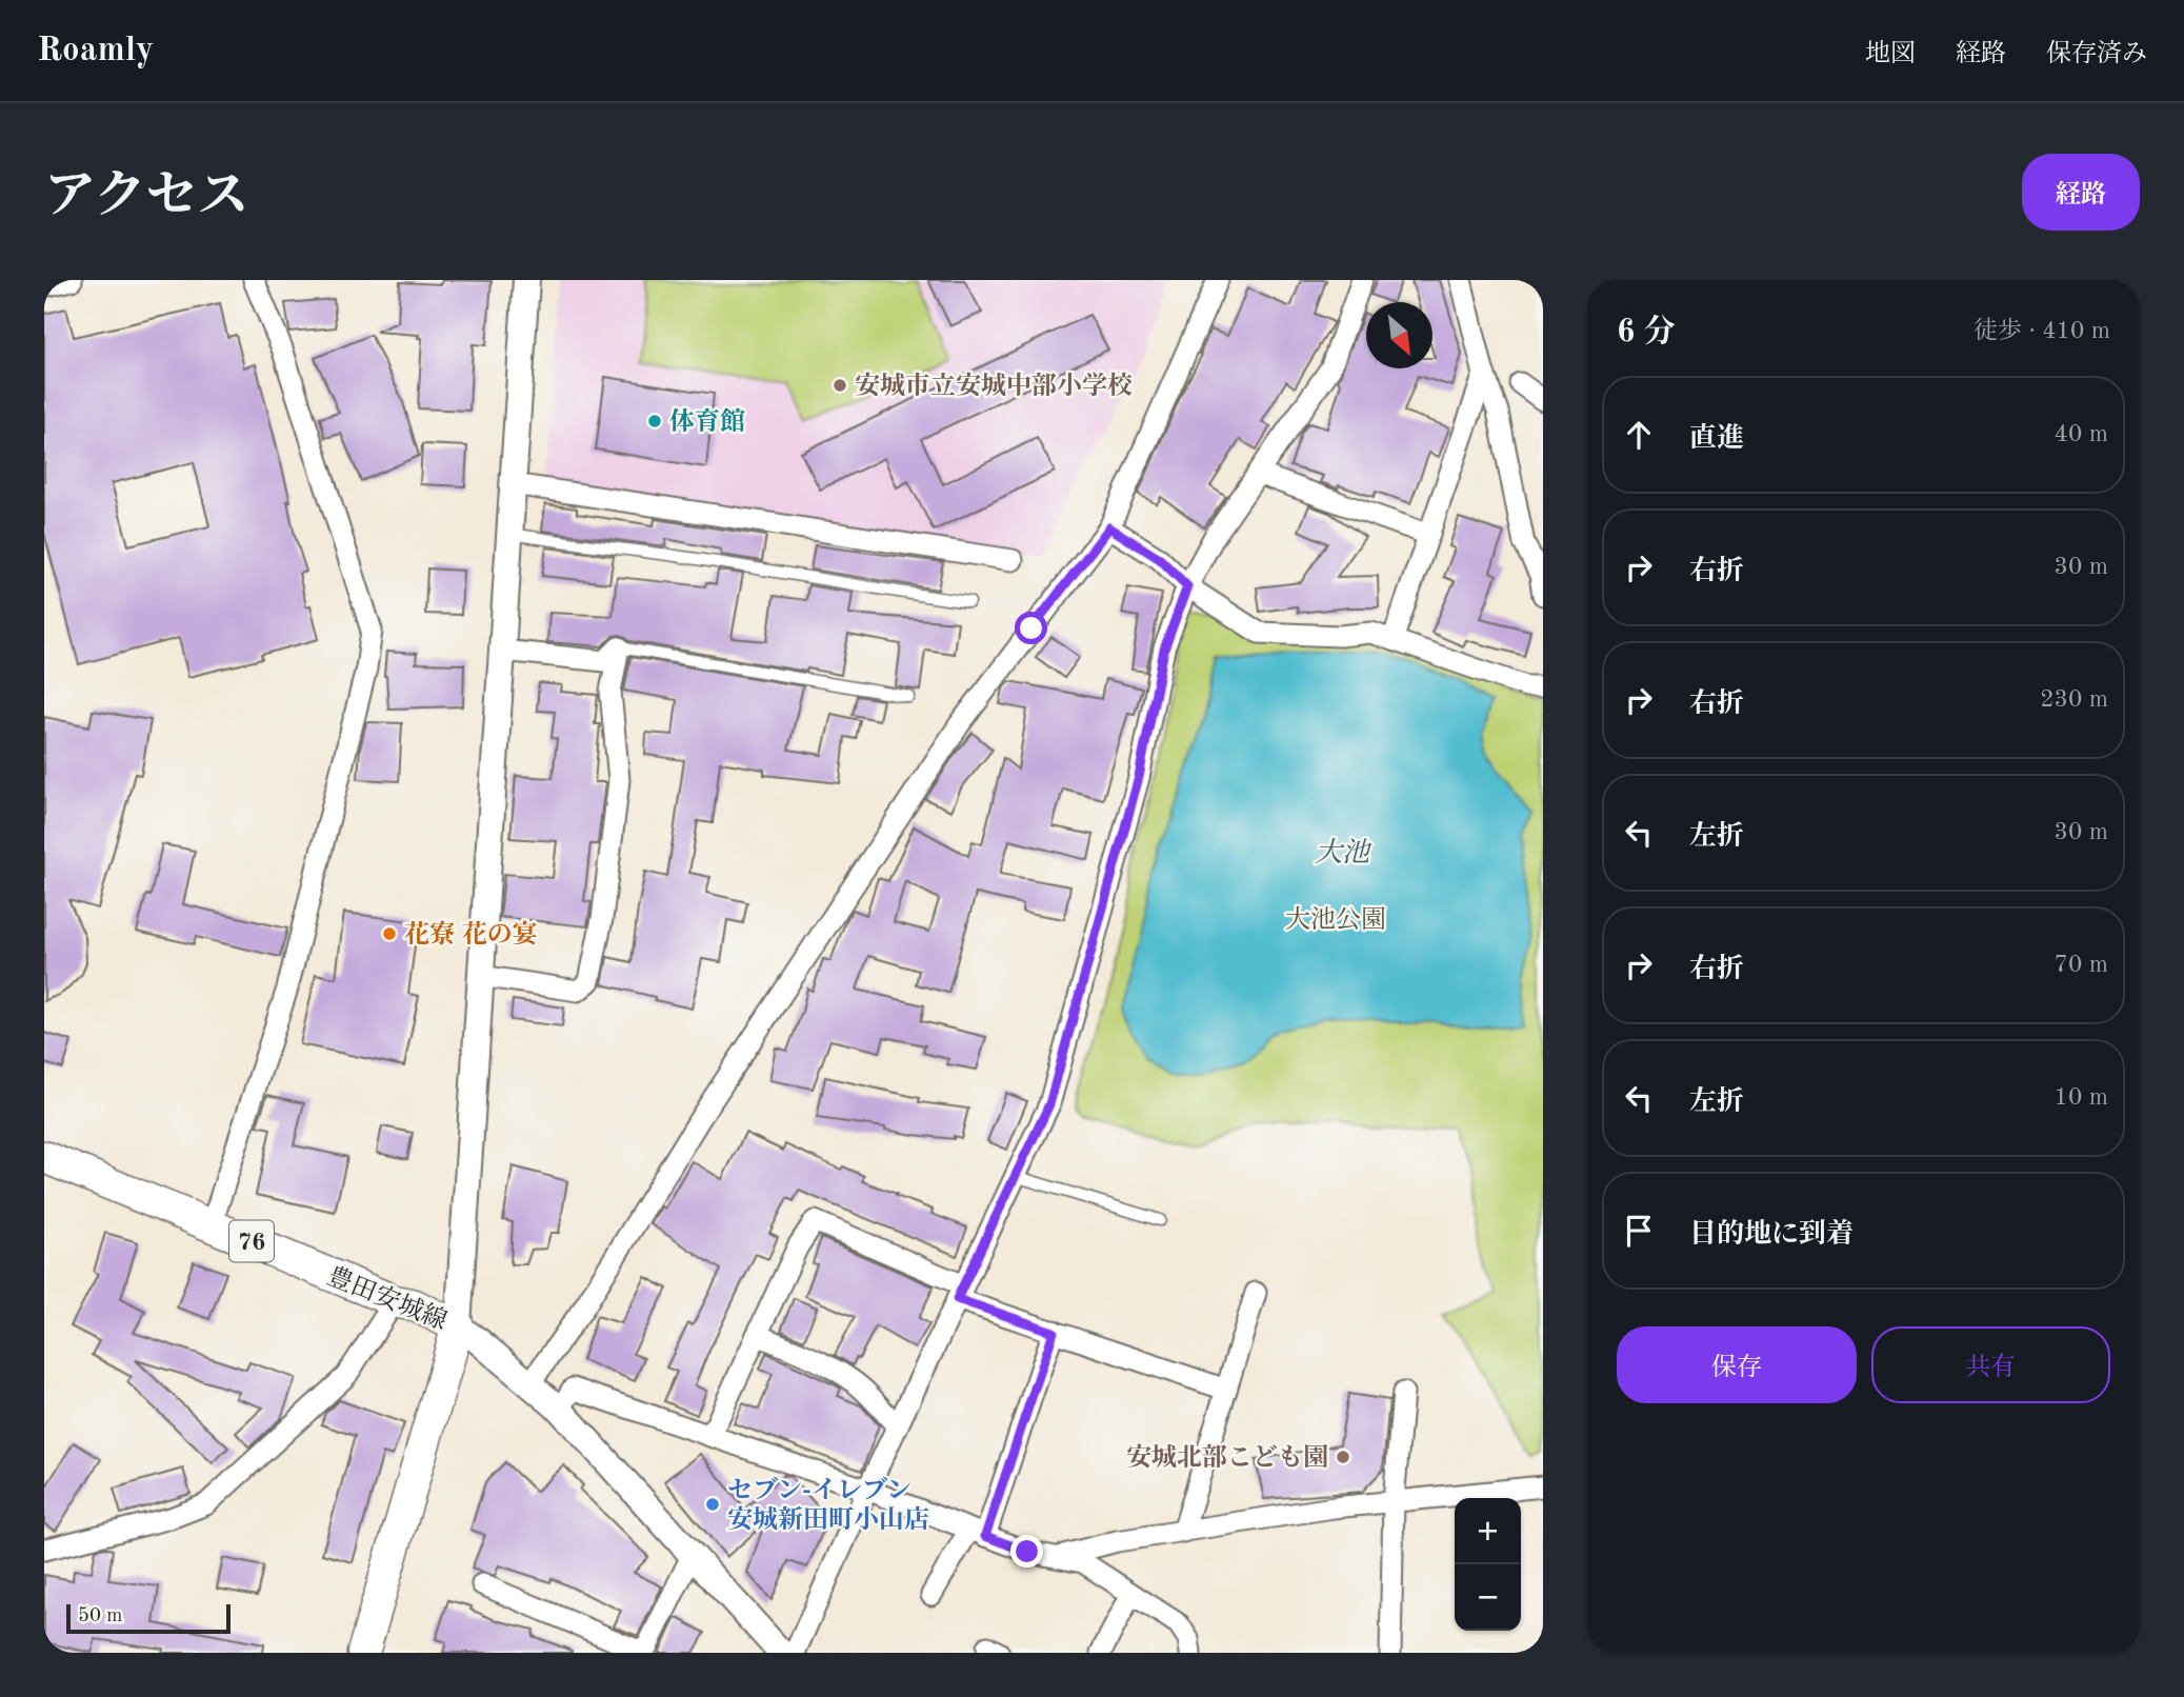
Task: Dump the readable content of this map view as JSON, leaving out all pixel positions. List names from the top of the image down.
{
  "streets": {
    "main road": ["76", "豊田安城線"]
  },
  "water": ["大池"],
  "parks": ["大池公園"],
  "places": [
    "安城市立安城中部小学校",
    "体育館",
    "花寮 花の宴",
    "安城北部こども園",
    "セブン-イレブン 安城新田町小山店"
  ],
  "scale_bar": "50 m",
  "north": "bottom right",
  "page": {
    "header": "Roamly",
    "nav": ["地図", "経路", "保存済み"],
    "title": "アクセス",
    "buttons": [
      "経路",
      ["保存", "共有"]
    ],
    "heading": ["6 分", "徒歩 · 410 m"],
    "list": [
      ["直進", "40 m"],
      ["右折", "30 m"],
      ["右折", "230 m"],
      ["左折", "30 m"],
      ["右折", "70 m"],
      ["左折", "10 m"],
      "目的地に到着"
    ],
    "map_buttons": ["+", "−"],
    "scale": "50 m"
  }
}
